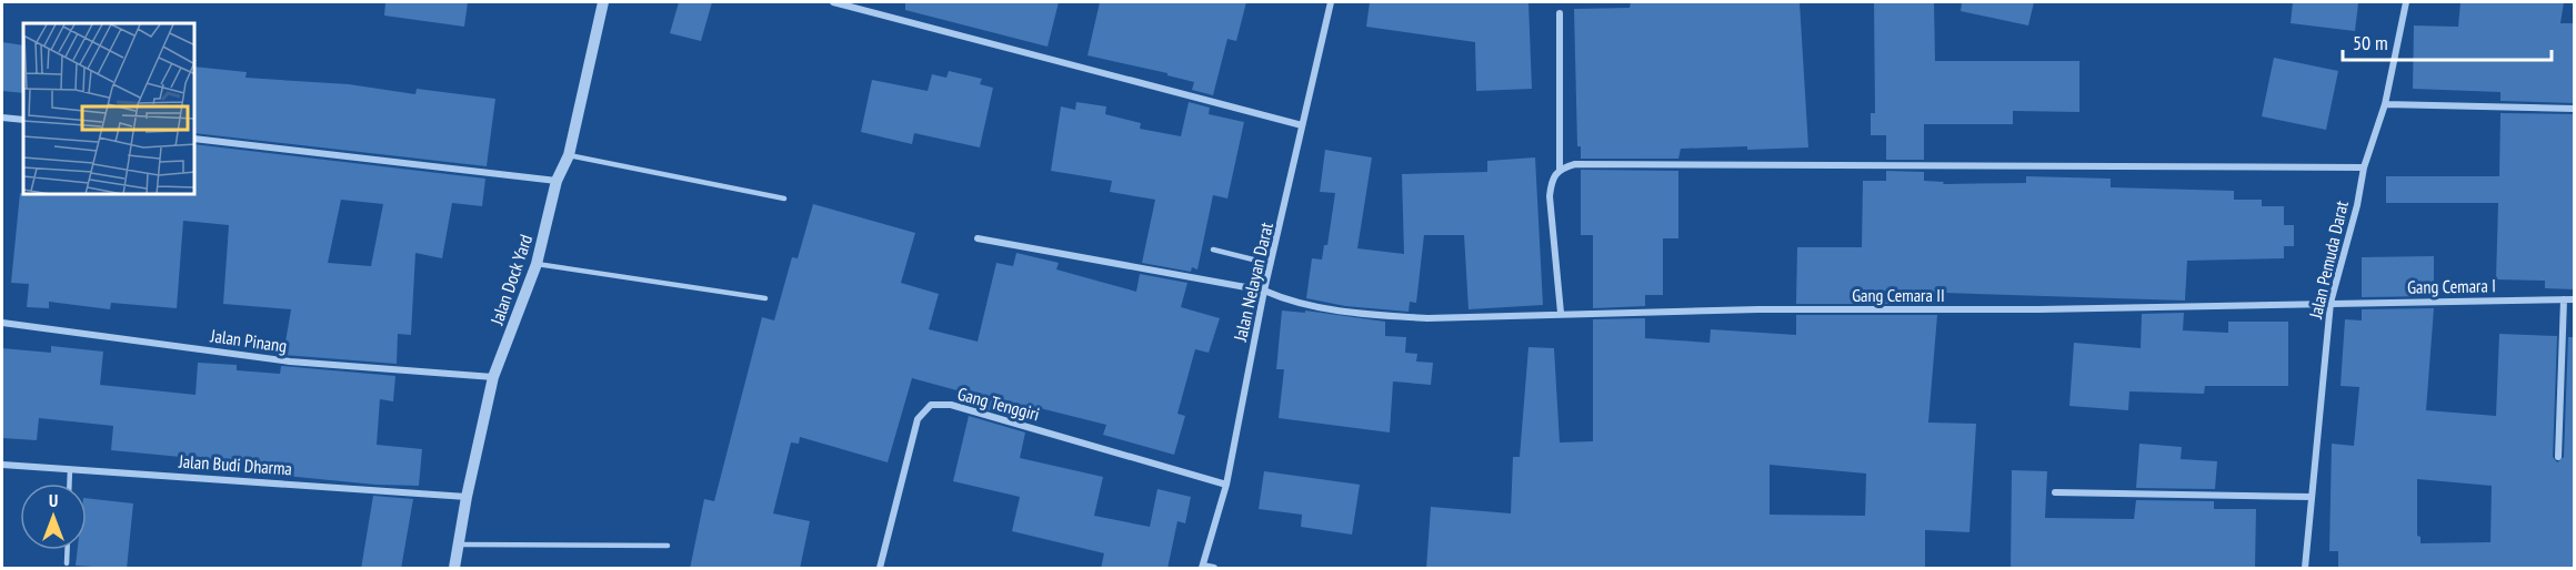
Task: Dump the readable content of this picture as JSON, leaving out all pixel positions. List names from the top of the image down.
{
  "streets": {
    "street": [
      "Jalan Pemuda Darat",
      "Jalan Dock Yard",
      "Jalan Nelayan Darat",
      "Gang Cemara I",
      "Gang Cemara II",
      "Jalan Pinang",
      "Gang Tenggiri",
      "Jalan Budi Dharma"
    ]
  },
  "crossings": [
    ["Jalan Pemuda Darat", "Gang Cemara I"],
    ["Jalan Pemuda Darat", "Gang Cemara II"],
    ["Jalan Dock Yard", "Jalan Pinang"],
    ["Jalan Dock Yard", "Jalan Budi Dharma"],
    ["Jalan Nelayan Darat", "Gang Cemara II"],
    ["Jalan Nelayan Darat", "Gang Tenggiri"],
    ["Gang Cemara I", "Gang Cemara II"]
  ],
  "scale_bar": "50 m",
  "north": "top"
}
